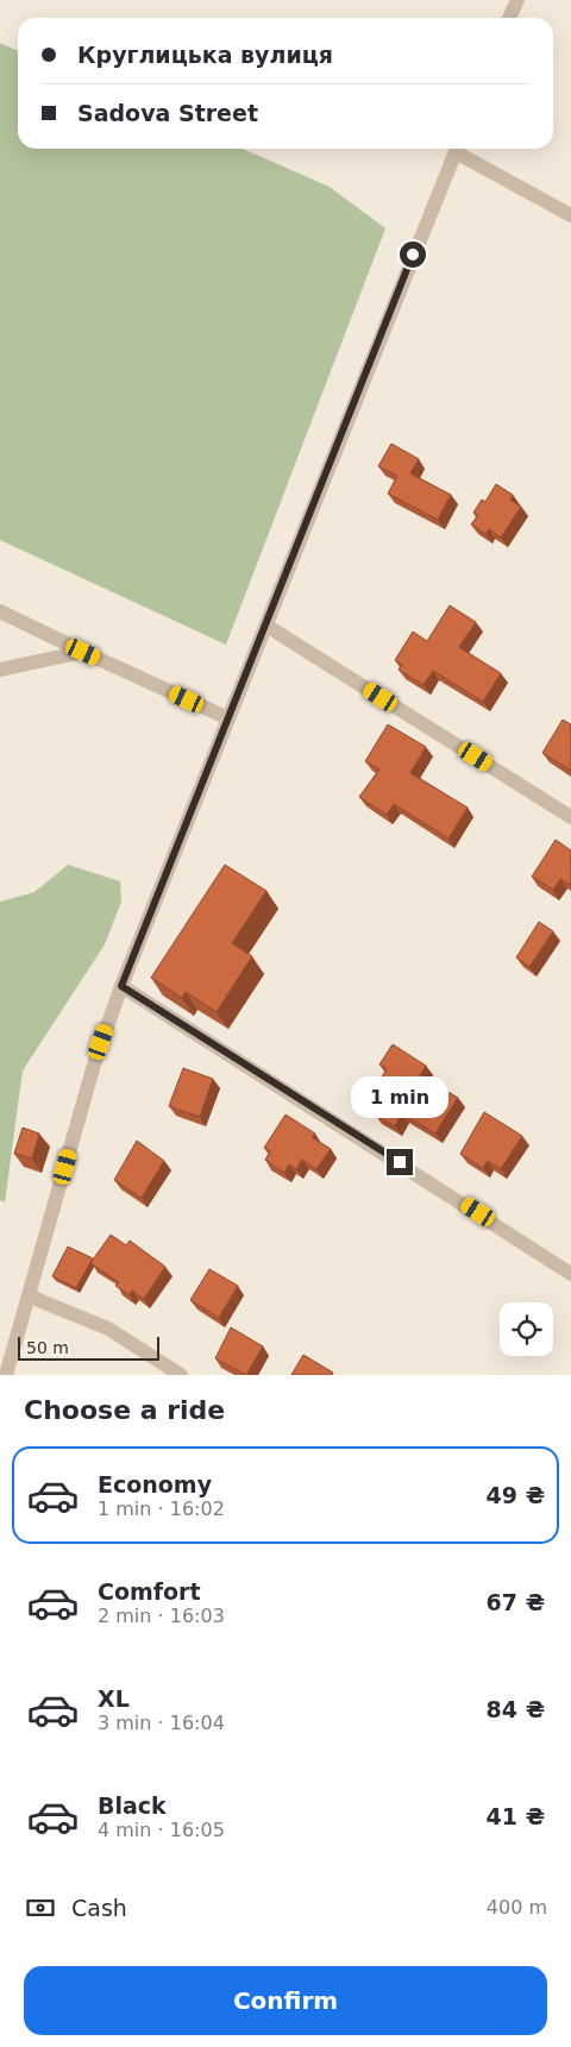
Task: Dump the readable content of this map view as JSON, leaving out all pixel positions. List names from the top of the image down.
{
  "scale_bar": "50 m",
  "page": {
    "banner": ["Круглицька вулиця", "Sadova Street"],
    "bubble": "1 min",
    "scale": "50 m",
    "heading": "Choose a ride",
    "list": [
      {
        "name": "Economy",
        "note": "1 min · 16:02",
        "value": "49 ₴"
      },
      {
        "name": "Comfort",
        "note": "2 min · 16:03",
        "value": "67 ₴"
      },
      {
        "name": "XL",
        "note": "3 min · 16:04",
        "value": "84 ₴"
      },
      {
        "name": "Black",
        "note": "4 min · 16:05",
        "value": "41 ₴"
      }
    ],
    "pay": ["Cash", "400 m"],
    "buttons": "Confirm"
  }
}
